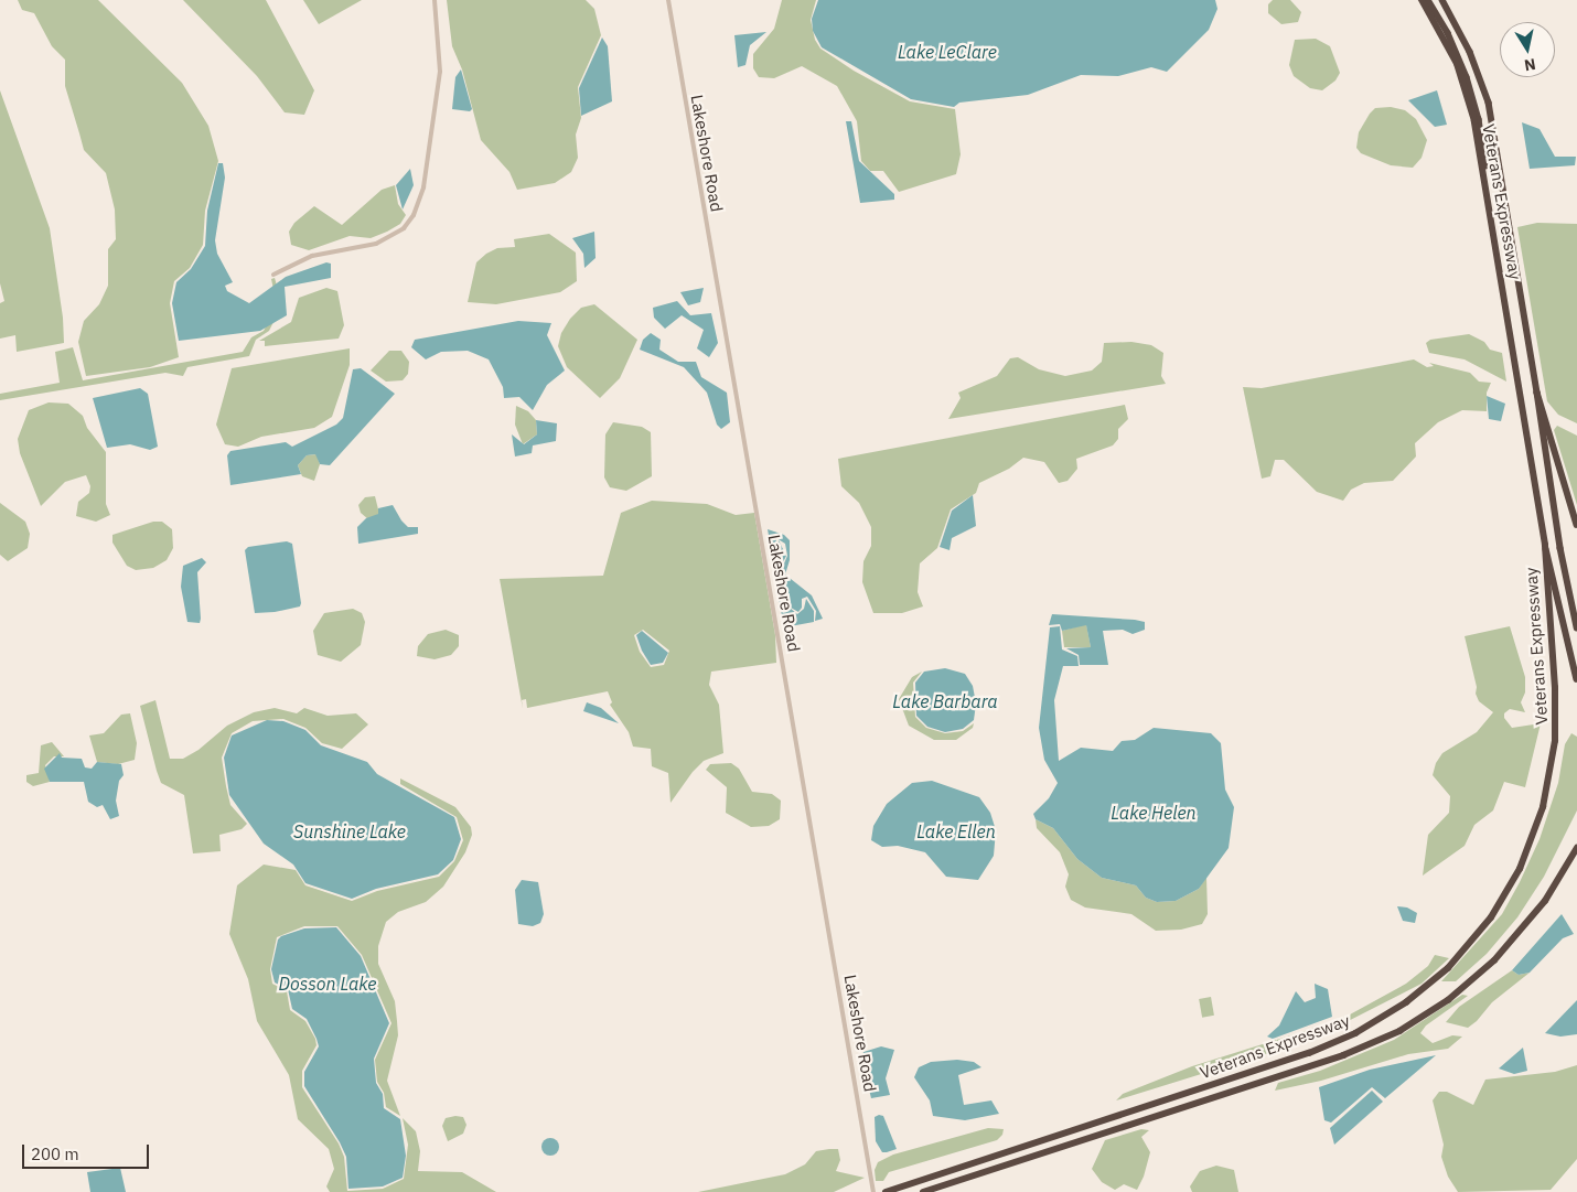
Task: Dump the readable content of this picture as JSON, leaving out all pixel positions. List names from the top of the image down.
{
  "streets": {
    "highway": ["Veterans Expressway"],
    "street": ["Lakeshore Road"]
  },
  "water": [
    "Lake LeClare",
    "Lake Barbara",
    "Lake Helen",
    "Sunshine Lake",
    "Lake Ellen",
    "Dosson Lake"
  ],
  "scale_bar": "200 m",
  "north": "bottom"
}
